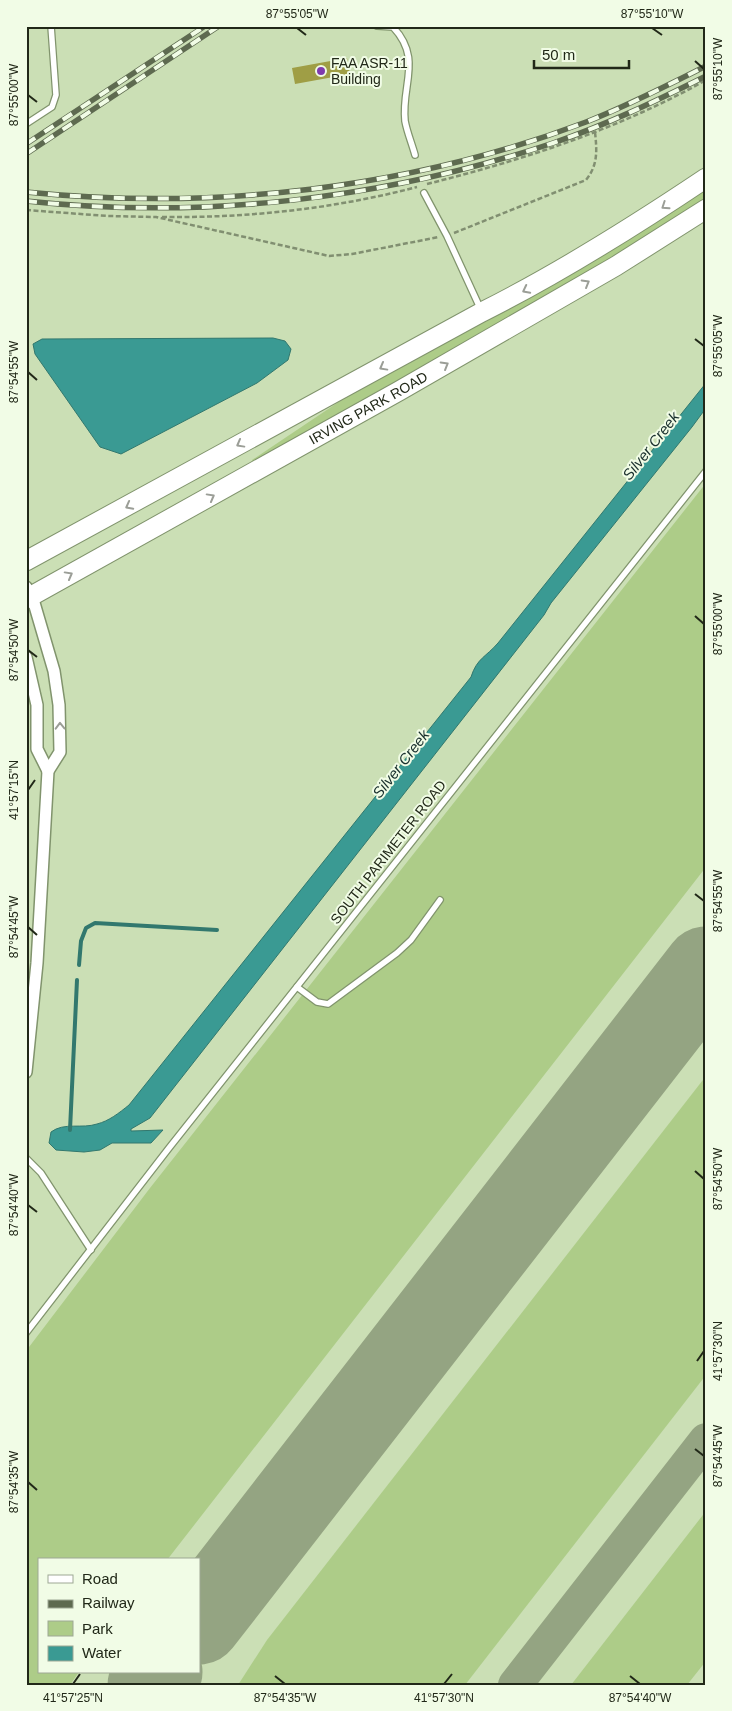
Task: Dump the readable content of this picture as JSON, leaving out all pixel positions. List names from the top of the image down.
{
  "streets": {
    "main road": ["IRVING PARK ROAD"],
    "lane": ["SOUTH PARIMETER ROAD"]
  },
  "water": ["Silver Creek"],
  "places": ["FAA ASR-11 Building"],
  "legend": [
    "Road",
    "Railway",
    "Park",
    "Water"
  ],
  "scale_bar": "50 m",
  "coordinates": [
    "87°55'05\"W",
    "87°55'10\"W",
    "87°55'00\"W",
    "87°54'55\"W",
    "87°54'50\"W",
    "41°57'15\"N",
    "87°54'45\"W",
    "87°54'40\"W",
    "41°57'30\"N",
    "87°54'35\"W",
    "41°57'25\"N"
  ]
}
